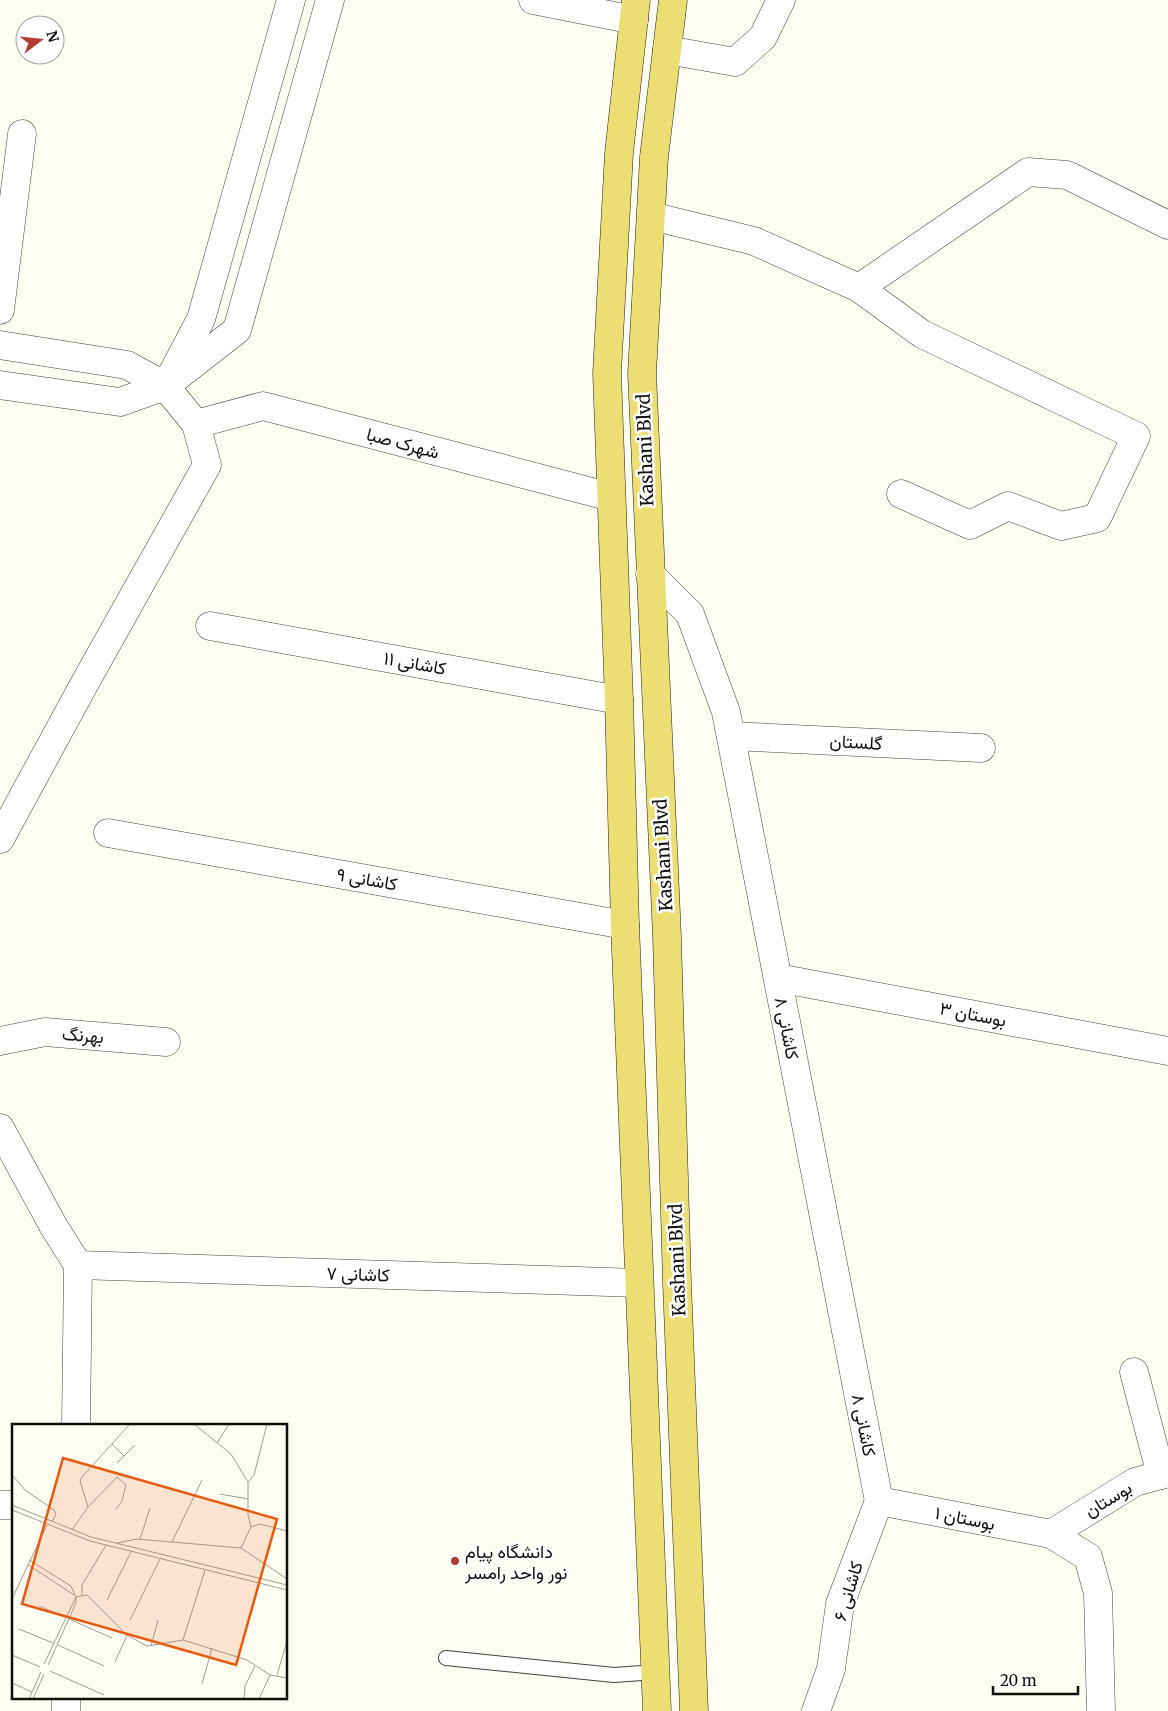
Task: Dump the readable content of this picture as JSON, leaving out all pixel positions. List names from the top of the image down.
{
  "streets": {
    "main road": ["Kashani Blvd"],
    "street": [
      "شهرک صبا",
      "کاشانی ۱۱",
      "گلستان",
      "کاشانی ۹",
      "بوستان ۳",
      "کاشانی ۸",
      "بهرنگ",
      "کاشانی ۷",
      "بوستان",
      "بوستان ۱",
      "کاشانی ۶"
    ]
  },
  "crossings": [
    ["شهرک صبا", "Kashani Blvd"],
    ["Kashani Blvd", "کاشانی ۱۱"],
    ["Kashani Blvd", "کاشانی ۹"],
    ["Kashani Blvd", "کاشانی ۸"],
    ["Kashani Blvd", "کاشانی ۷"],
    ["گلستان", "کاشانی ۸"],
    ["بوستان ۳", "کاشانی ۸"],
    ["کاشانی ۸", "بوستان ۱"],
    ["کاشانی ۸", "کاشانی ۶"],
    ["بوستان", "بوستان ۱"],
    ["بوستان ۱", "کاشانی ۶"]
  ],
  "places": ["دانشگاه پیام نور واحد رامسر"],
  "scale_bar": "20 m",
  "north": "right"
}
